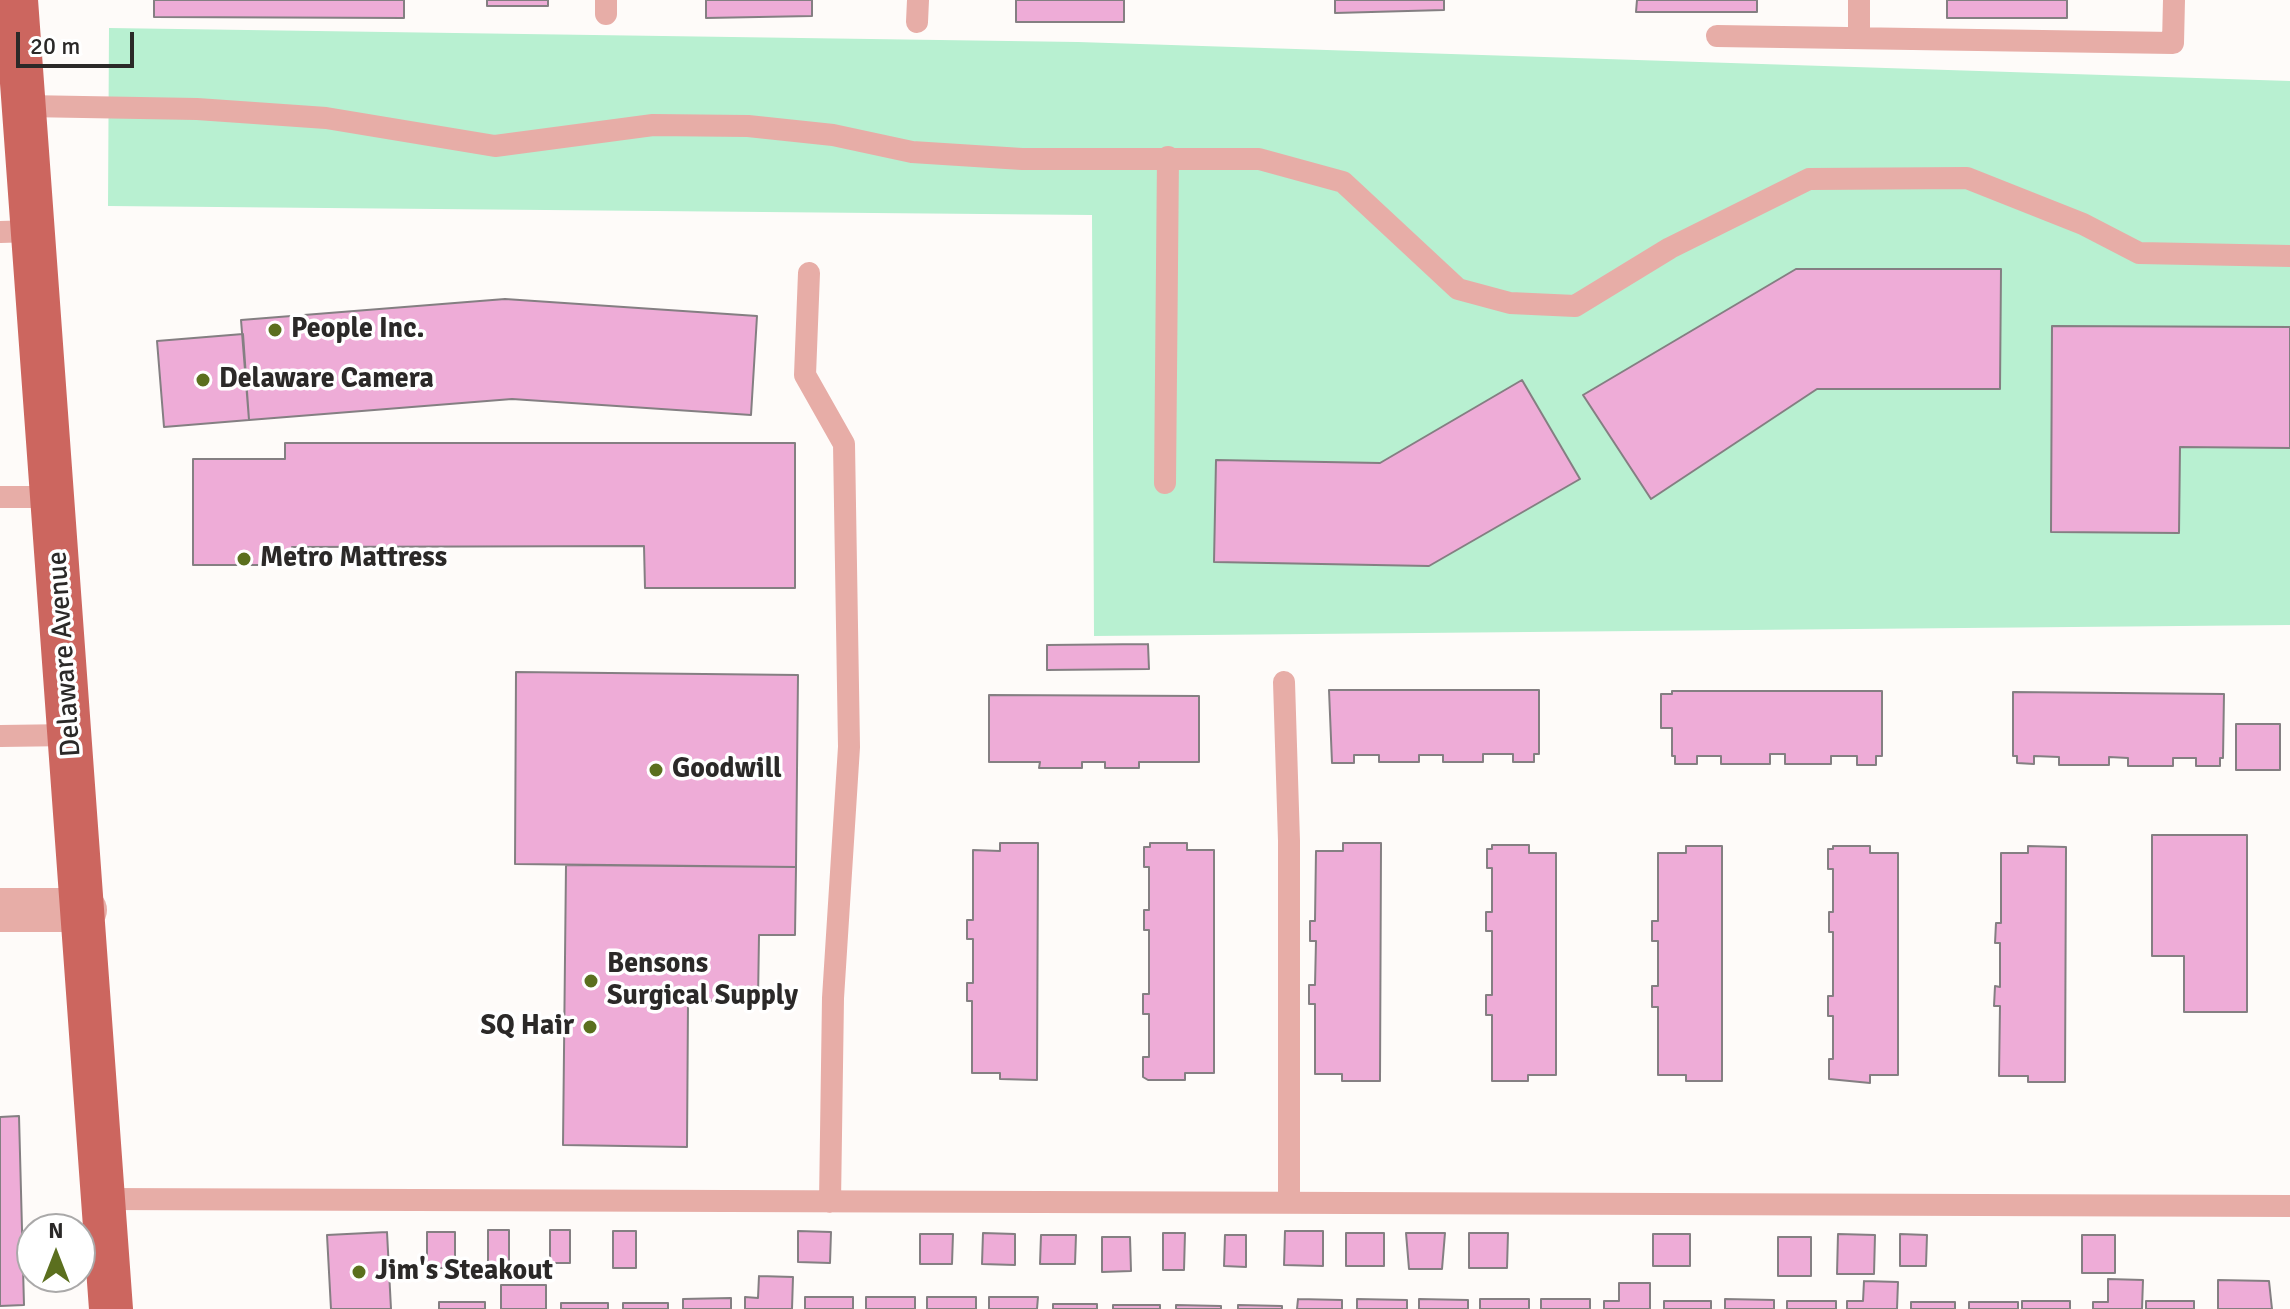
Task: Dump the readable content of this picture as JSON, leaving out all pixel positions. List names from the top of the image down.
{
  "streets": {
    "main road": ["Delaware Avenue"]
  },
  "places": [
    "People Inc.",
    "Delaware Camera",
    "Metro Mattress",
    "Goodwill",
    "Bensons Surgical Supply",
    "SQ Hair",
    "Jim's Steakout"
  ],
  "scale_bar": "20 m",
  "north": "top"
}
